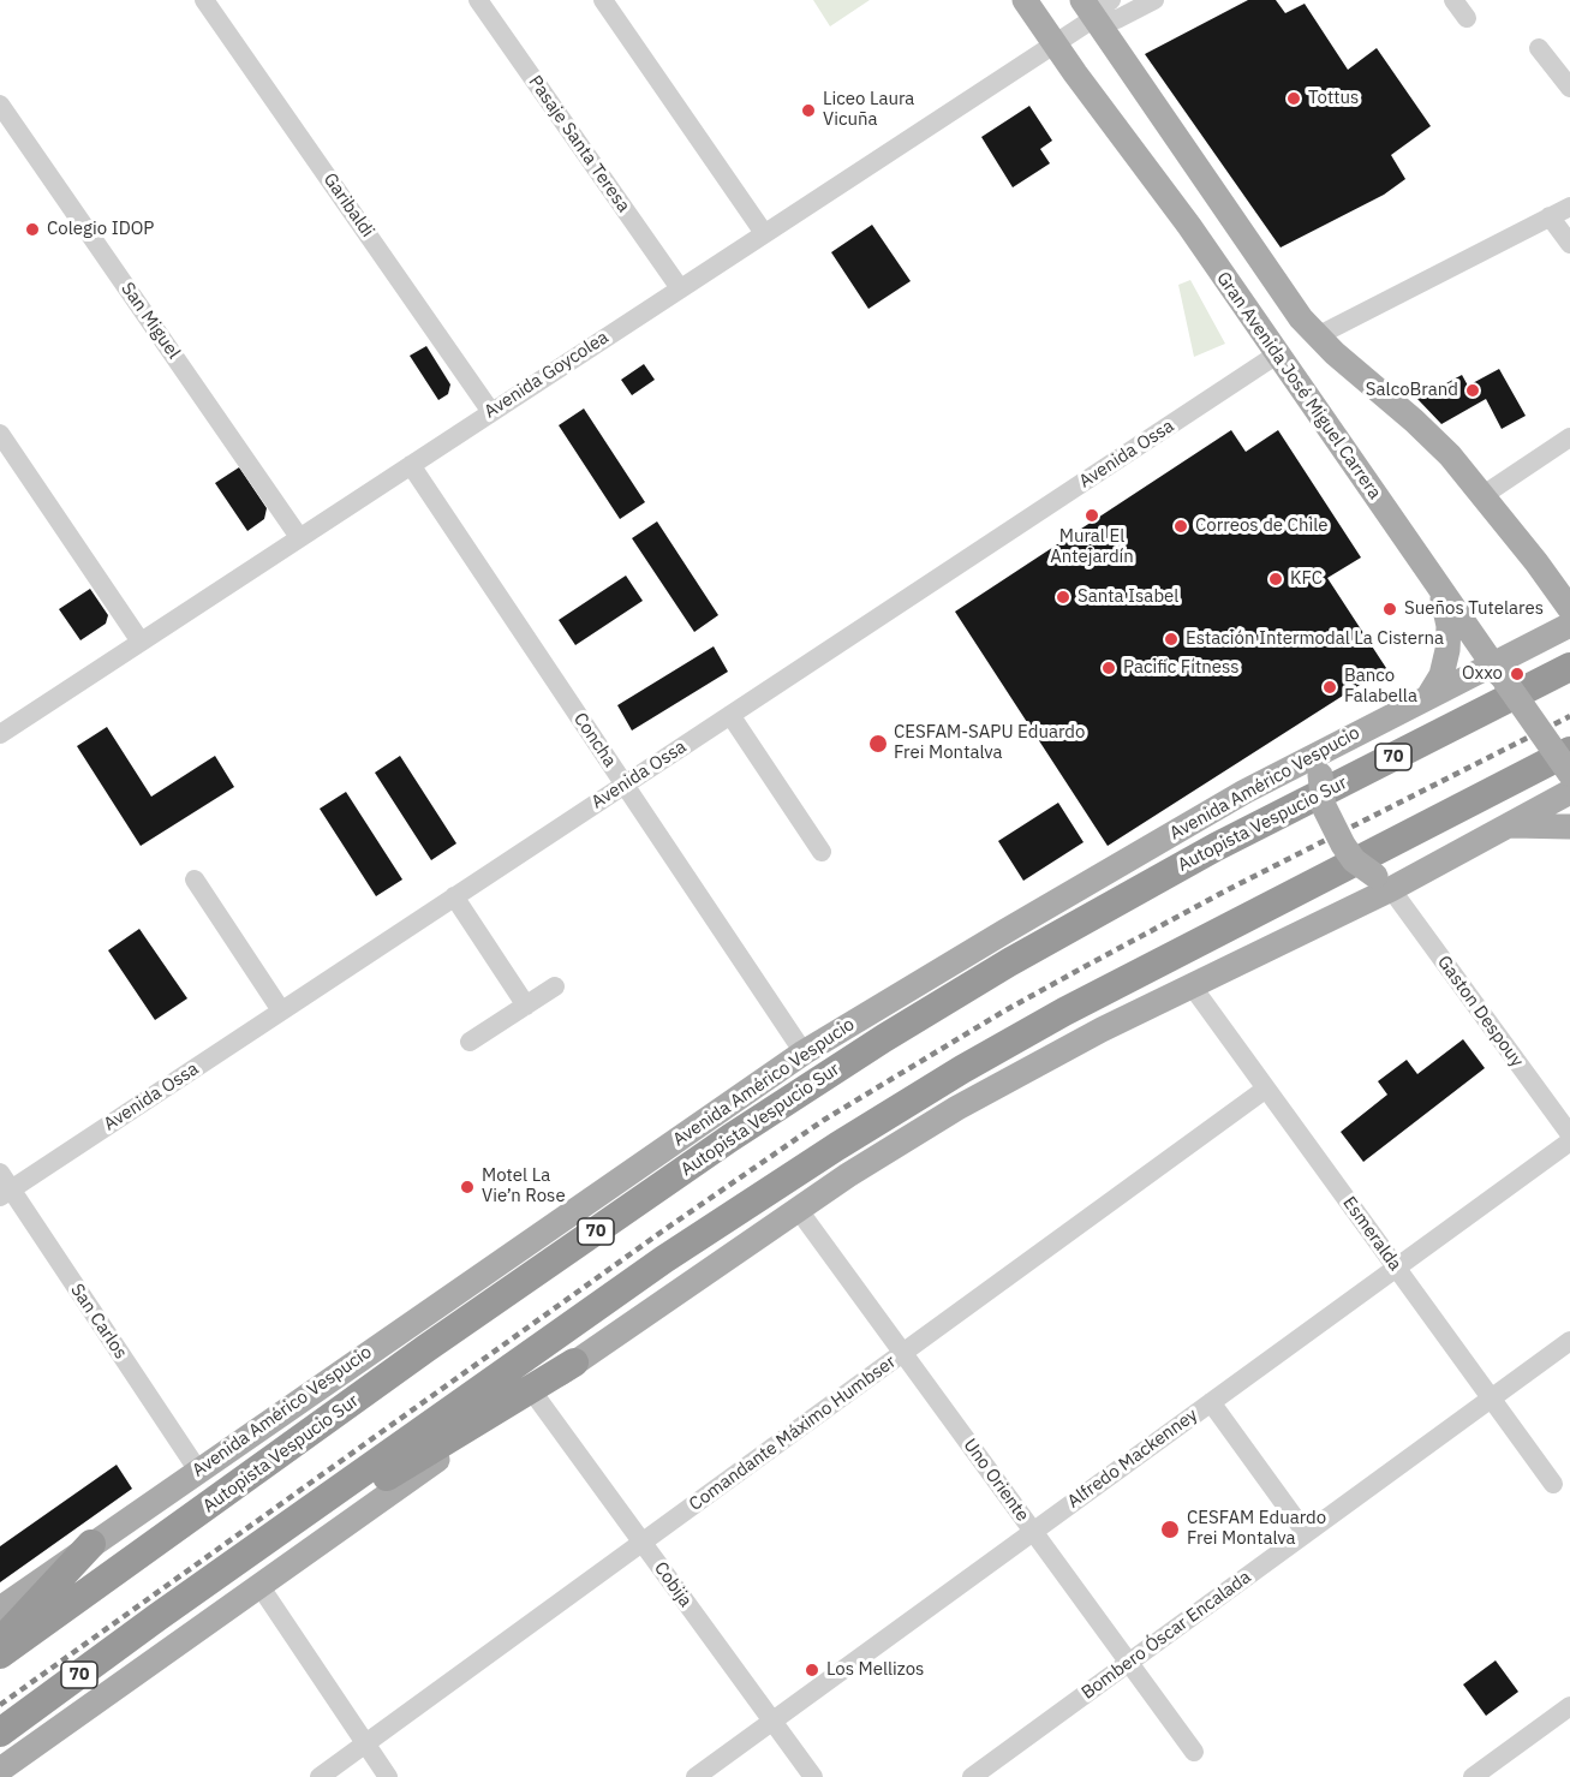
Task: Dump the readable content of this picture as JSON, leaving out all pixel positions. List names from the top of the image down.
{
  "streets": {
    "highway": ["70", "Autopista Vespucio Sur"],
    "main road": ["Gran Avenida José Miguel Carrera", "Avenida Américo Vespucio"],
    "street": [
      "Pasaje Santa Teresa",
      "Garibaldi",
      "San Miguel",
      "Avenida Goycolea",
      "Avenida Ossa",
      "Concha",
      "Gaston Despouy",
      "Esmeralda",
      "San Carlos",
      "Comandante Máximo Humbser",
      "Alfredo Mackenney",
      "Uno Oriente",
      "Cobija",
      "Bombero Óscar Encalada"
    ]
  },
  "crossings": [
    ["Pasaje Santa Teresa", "Avenida Goycolea"],
    ["Garibaldi", "Avenida Goycolea"],
    ["San Miguel", "Avenida Goycolea"],
    ["Avenida Goycolea", "Gran Avenida José Miguel Carrera"],
    ["Avenida Goycolea", "Concha"],
    ["Gran Avenida José Miguel Carrera", "Avenida Ossa"],
    ["Gran Avenida José Miguel Carrera", "Avenida Américo Vespucio"],
    ["Avenida Ossa", "Concha"],
    ["Avenida Ossa", "San Carlos"],
    ["Concha", "Avenida Américo Vespucio"],
    ["Avenida Américo Vespucio", "San Carlos"],
    ["Esmeralda", "Comandante Máximo Humbser"],
    ["Esmeralda", "Alfredo Mackenney"],
    ["Esmeralda", "Bombero Óscar Encalada"],
    ["Comandante Máximo Humbser", "Uno Oriente"],
    ["Comandante Máximo Humbser", "Cobija"],
    ["Alfredo Mackenney", "Uno Oriente"],
    ["Alfredo Mackenney", "Cobija"],
    ["Uno Oriente", "Bombero Óscar Encalada"]
  ],
  "places": [
    "Tottus",
    "Liceo Laura Vicuña",
    "Colegio IDOP",
    "SalcoBrand",
    "Mural El Antejardín",
    "Correos de Chile",
    "KFC",
    "Santa Isabel",
    "Sueños Tutelares",
    "Estación Intermodal La Cisterna",
    "Pacific Fitness",
    "Oxxo",
    "Banco Falabella",
    "CESFAM-SAPU Eduardo Frei Montalva",
    "Motel La Vie’n Rose",
    "CESFAM Eduardo Frei Montalva",
    "Los Mellizos"
  ]
}
